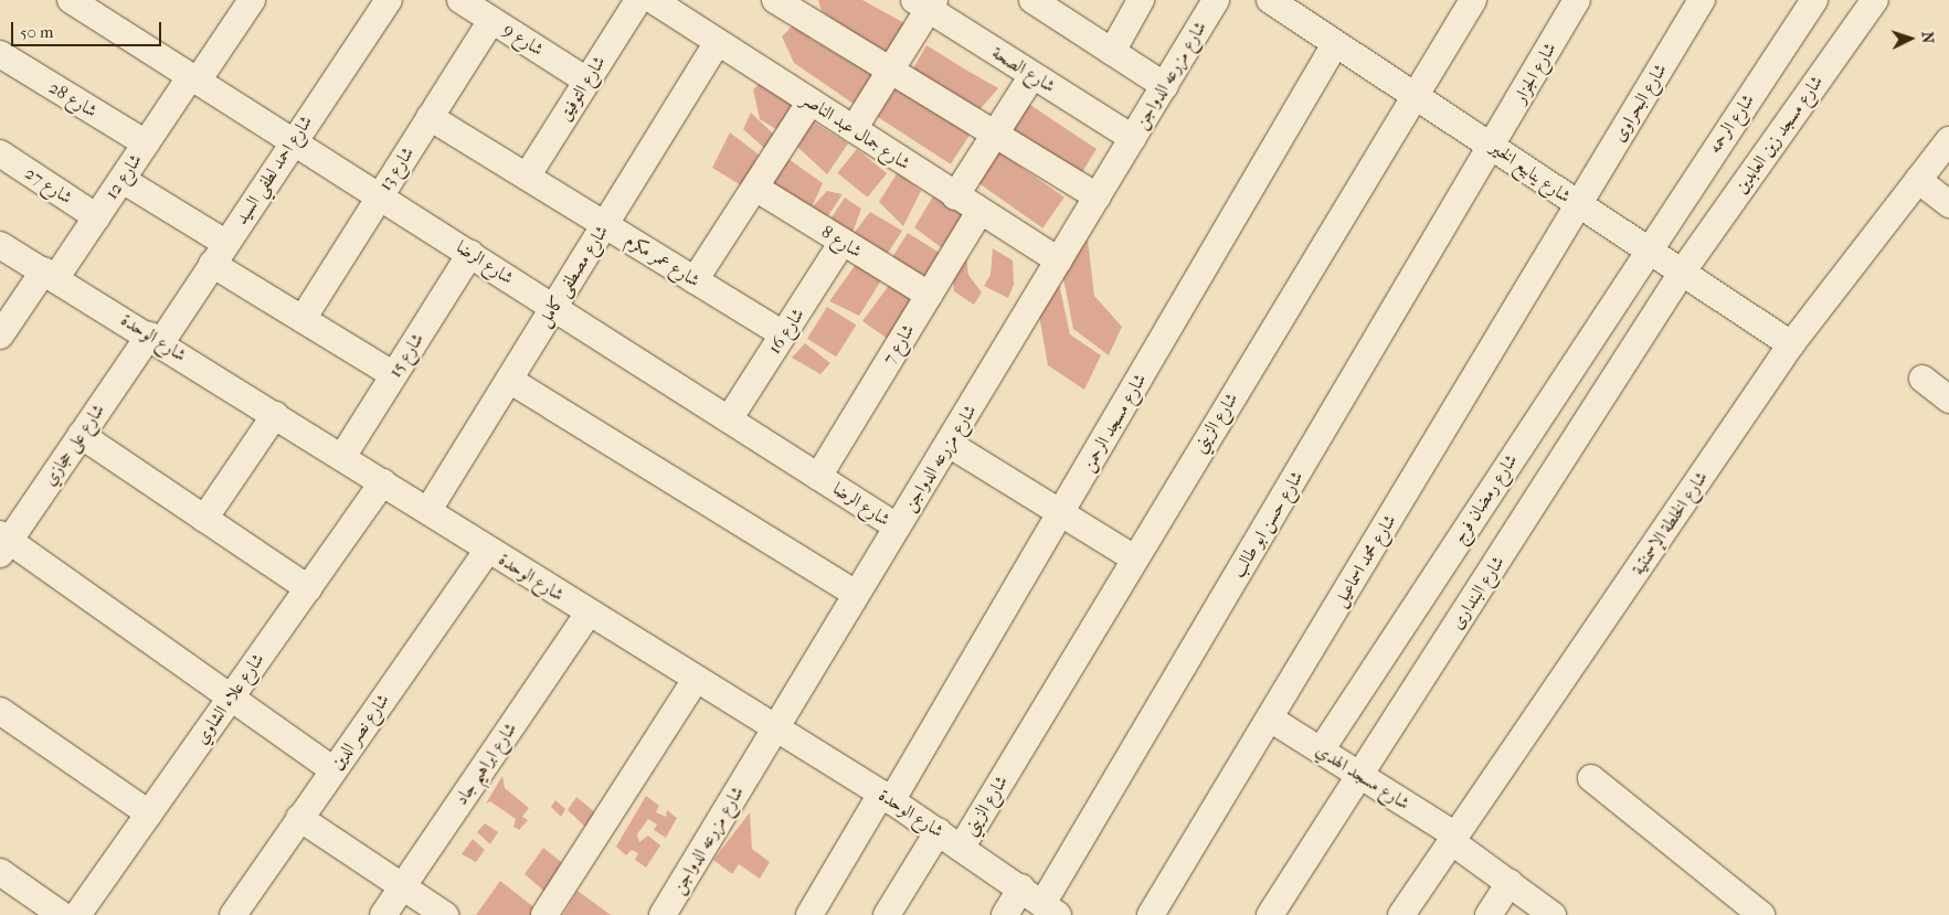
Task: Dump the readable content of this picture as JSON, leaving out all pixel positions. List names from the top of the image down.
{
  "streets": {
    "street": [
      "شارع 9",
      "شارع الصحة",
      "شارع الجزار",
      "شارع مزرعه الدواجن",
      "شارع التوفيق",
      "شارع 28",
      "شارع البحراوى",
      "شارع الرحمه",
      "شارع جمال عبد الناصر",
      "شارع مسجد زين العابدين",
      "شارع 13",
      "شارع احمد لطفي السيد",
      "شارع ينابيع الخير",
      "شارع 12",
      "شارع 27",
      "شارع 8",
      "شارع عمر مكرم",
      "شارع الرضا",
      "شارع مصطفى كامل",
      "شارع 16",
      "شارع الوحدة",
      "شارع 7",
      "شارع 15",
      "شارع مسجد الرحمن",
      "شارع الزيني",
      "شارع على حجازي",
      "شارع رمضان فرج",
      "شارع الخلطة الإسمنتية",
      "شارع حسن ابو طالب",
      "شارع محمد اسماعيل",
      "شارع البندارى",
      "شارع علاء الشاوي",
      "شارع نصر الدين",
      "شارع ابراهيم جاد",
      "شارع مسجد الهدي"
    ]
  },
  "crossings": [
    ["شارع 9", "شارع التوفيق"],
    ["شارع 9", "شارع 13"],
    ["شارع الصحة", "شارع مزرعه الدواجن"],
    ["شارع الجزار", "شارع ينابيع الخير"],
    ["شارع الجزار", "شارع حسن ابو طالب"],
    ["شارع مزرعه الدواجن", "شارع جمال عبد الناصر"],
    ["شارع مزرعه الدواجن", "شارع الرضا"],
    ["شارع مزرعه الدواجن", "شارع الوحدة"],
    ["شارع التوفيق", "شارع جمال عبد الناصر"],
    ["شارع التوفيق", "شارع عمر مكرم"],
    ["شارع 28", "شارع 12"],
    ["شارع البحراوى", "شارع ينابيع الخير"],
    ["شارع البحراوى", "شارع محمد اسماعيل"],
    ["شارع الرحمه", "شارع ينابيع الخير"],
    ["شارع الرحمه", "شارع رمضان فرج"],
    ["شارع جمال عبد الناصر", "شارع مصطفى كامل"],
    ["شارع جمال عبد الناصر", "شارع 7"],
    ["شارع مسجد زين العابدين", "شارع ينابيع الخير"],
    ["شارع مسجد زين العابدين", "شارع البندارى"],
    ["شارع 13", "شارع عمر مكرم"],
    ["شارع 13", "شارع الرضا"],
    ["شارع احمد لطفي السيد", "شارع الرضا"],
    ["شارع احمد لطفي السيد", "شارع الوحدة"],
    ["شارع احمد لطفي السيد", "شارع على حجازي"],
    ["شارع ينابيع الخير", "شارع مسجد الرحمن"],
    ["شارع ينابيع الخير", "شارع الزيني"],
    ["شارع ينابيع الخير", "شارع رمضان فرج"],
    ["شارع ينابيع الخير", "شارع الخلطة الإسمنتية"],
    ["شارع ينابيع الخير", "شارع حسن ابو طالب"],
    ["شارع ينابيع الخير", "شارع محمد اسماعيل"],
    ["شارع ينابيع الخير", "شارع البندارى"],
    ["شارع 12", "شارع 27"],
    ["شارع 12", "شارع الرضا"],
    ["شارع 12", "شارع الوحدة"],
    ["شارع 8", "شارع 16"],
    ["شارع 8", "شارع 7"],
    ["شارع عمر مكرم", "شارع مصطفى كامل"],
    ["شارع عمر مكرم", "شارع 16"],
    ["شارع الرضا", "شارع مصطفى كامل"],
    ["شارع الرضا", "شارع 16"],
    ["شارع الرضا", "شارع 7"],
    ["شارع الرضا", "شارع 15"],
    ["شارع مصطفى كامل", "شارع الوحدة"],
    ["شارع الوحدة", "شارع 15"],
    ["شارع الوحدة", "شارع مسجد الرحمن"],
    ["شارع الوحدة", "شارع الزيني"],
    ["شارع الوحدة", "شارع على حجازي"],
    ["شارع الوحدة", "شارع حسن ابو طالب"],
    ["شارع الوحدة", "شارع علاء الشاوي"],
    ["شارع الوحدة", "شارع نصر الدين"],
    ["شارع الوحدة", "شارع ابراهيم جاد"],
    ["شارع رمضان فرج", "شارع مسجد الهدي"],
    ["شارع الخلطة الإسمنتية", "شارع مسجد الهدي"],
    ["شارع محمد اسماعيل", "شارع مسجد الهدي"],
    ["شارع البندارى", "شارع مسجد الهدي"]
  ],
  "scale_bar": "50 m",
  "north": "right"
}
